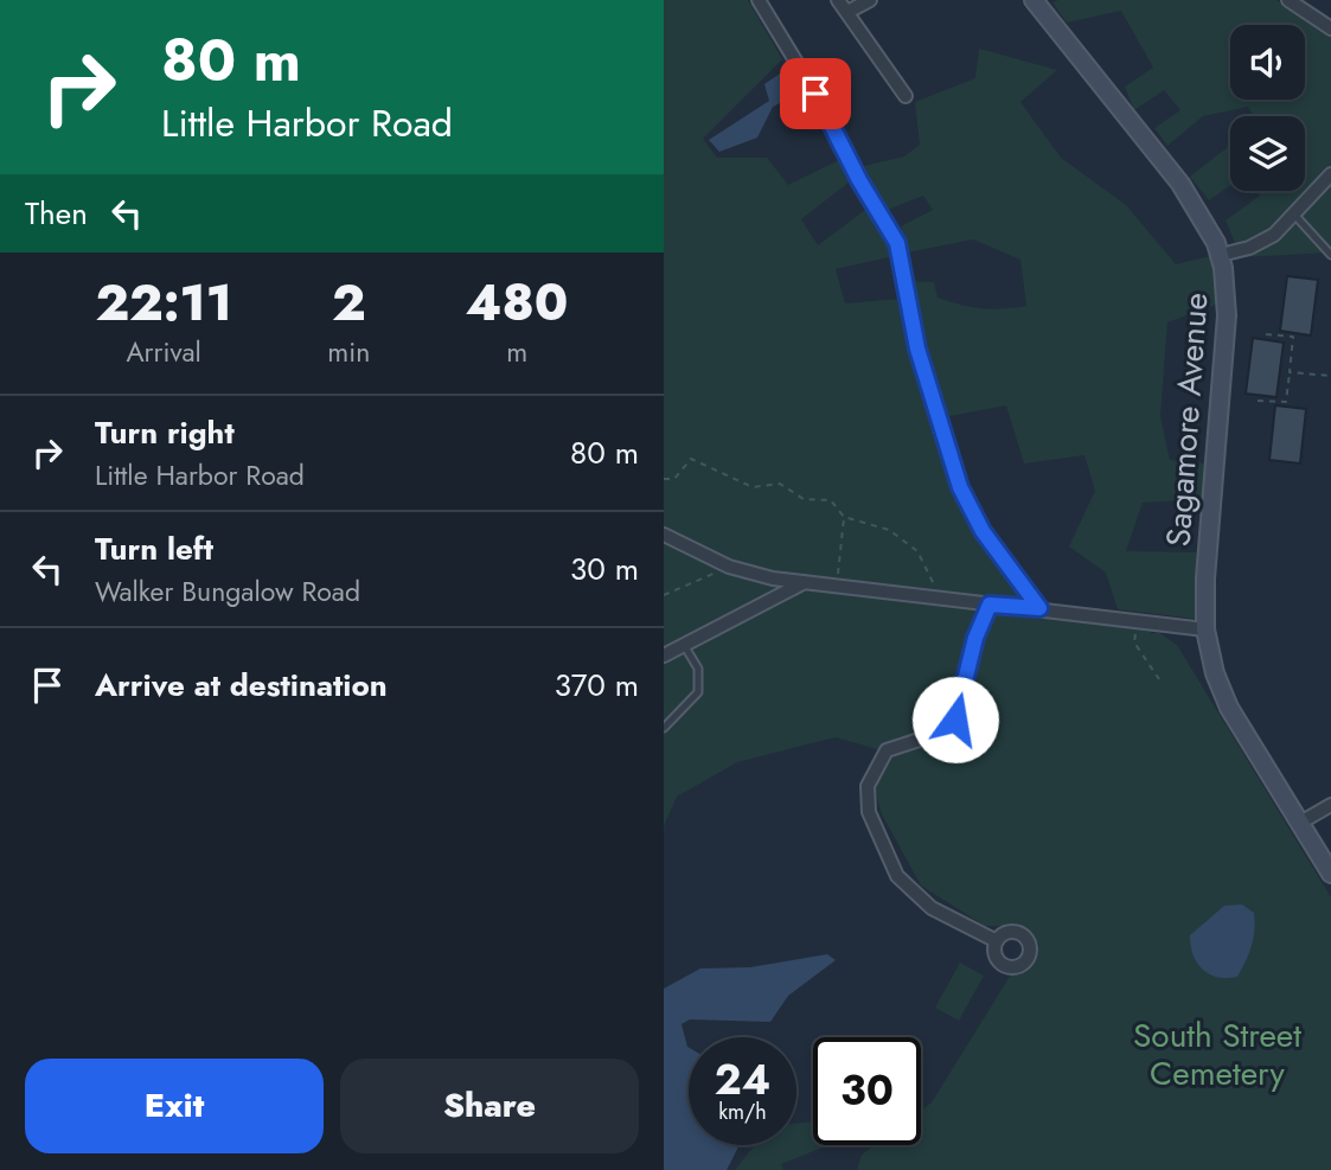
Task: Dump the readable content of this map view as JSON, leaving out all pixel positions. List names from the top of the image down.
{
  "streets": {
    "main road": ["Sagamore Avenue"]
  },
  "parks": ["South Street Cemetery"],
  "page": {
    "turn": ["80 m", "Little Harbor Road"],
    "then": "Then",
    "eta": [
      "22:11",
      "Arrival",
      "2",
      "min",
      "480",
      "m"
    ],
    "list": [
      {
        "name": "Turn right",
        "note": "Little Harbor Road",
        "value": "80 m"
      },
      {
        "name": "Turn left",
        "note": "Walker Bungalow Road",
        "value": "30 m"
      },
      {
        "name": "Arrive at destination",
        "value": "370 m"
      }
    ],
    "speed": "24 km/h",
    "limit": "30",
    "buttons": ["Exit", "Share"]
  }
}
